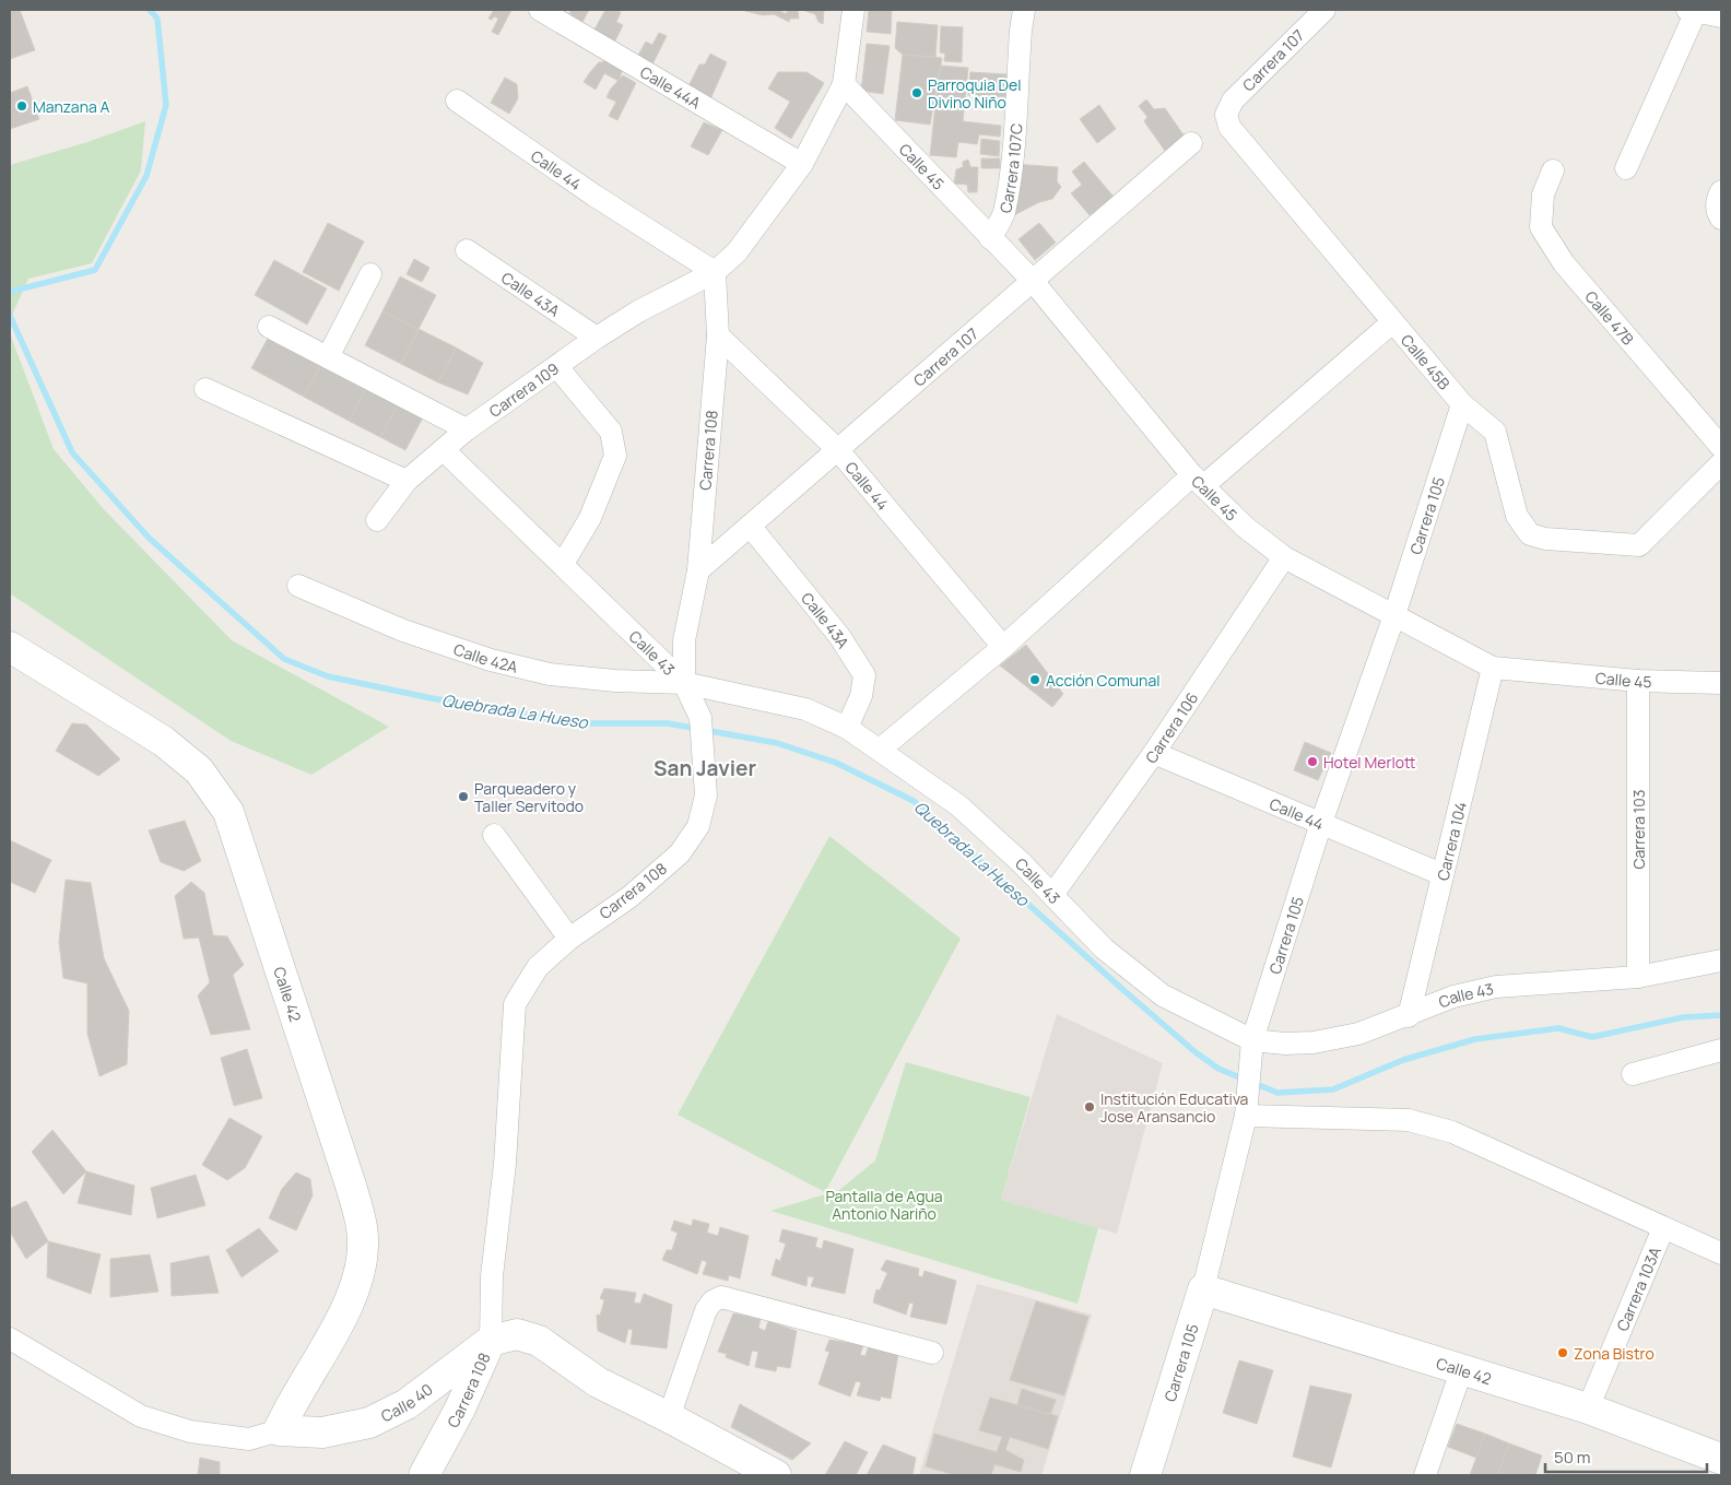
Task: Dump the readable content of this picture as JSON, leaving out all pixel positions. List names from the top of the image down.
{
  "streets": {
    "street": [
      "Carrera 107",
      "Calle 44A",
      "Calle 45",
      "Carrera 107C",
      "Calle 44",
      "Calle 43A",
      "Calle 47B",
      "Calle 45B",
      "Carrera 109",
      "Carrera 108",
      "Carrera 105",
      "Calle 43",
      "Calle 42A",
      "Carrera 106",
      "Carrera 103",
      "Carrera 104",
      "Calle 42",
      "Carrera 103A",
      "Calle 40"
    ]
  },
  "crossings": [
    ["Carrera 107", "Calle 45"],
    ["Carrera 107", "Calle 44"],
    ["Carrera 107", "Calle 43A"],
    ["Carrera 107", "Calle 45B"],
    ["Carrera 107", "Carrera 108"],
    ["Calle 45", "Carrera 107C"],
    ["Calle 45", "Carrera 105"],
    ["Calle 45", "Carrera 106"],
    ["Calle 45", "Carrera 103"],
    ["Calle 45", "Carrera 104"],
    ["Calle 44", "Carrera 109"],
    ["Calle 44", "Carrera 108"],
    ["Calle 44", "Carrera 105"],
    ["Calle 44", "Carrera 106"],
    ["Calle 44", "Carrera 104"],
    ["Calle 43A", "Carrera 109"],
    ["Calle 43A", "Calle 43"],
    ["Calle 45B", "Carrera 105"],
    ["Carrera 109", "Carrera 108"],
    ["Carrera 109", "Calle 43"],
    ["Carrera 108", "Calle 43"],
    ["Carrera 108", "Calle 42A"],
    ["Carrera 108", "Calle 40"],
    ["Carrera 105", "Calle 43"],
    ["Carrera 105", "Calle 42"],
    ["Calle 43", "Calle 42A"],
    ["Calle 43", "Carrera 106"],
    ["Calle 43", "Carrera 103"],
    ["Calle 43", "Carrera 104"],
    ["Calle 42", "Carrera 103A"],
    ["Calle 42", "Calle 40"]
  ],
  "districts": ["San Javier"],
  "water": ["Quebrada La Hueso"],
  "parks": ["Pantalla de Agua Antonio Nariño"],
  "places": [
    "Parroquia Del Divino Niño",
    "Manzana A",
    "Acción Comunal",
    "Hotel Merlott",
    "Parqueadero y Taller Servitodo",
    "Institución Educativa Jose Aransancio",
    "Zona Bistro"
  ],
  "scale_bar": "50 m"
}
